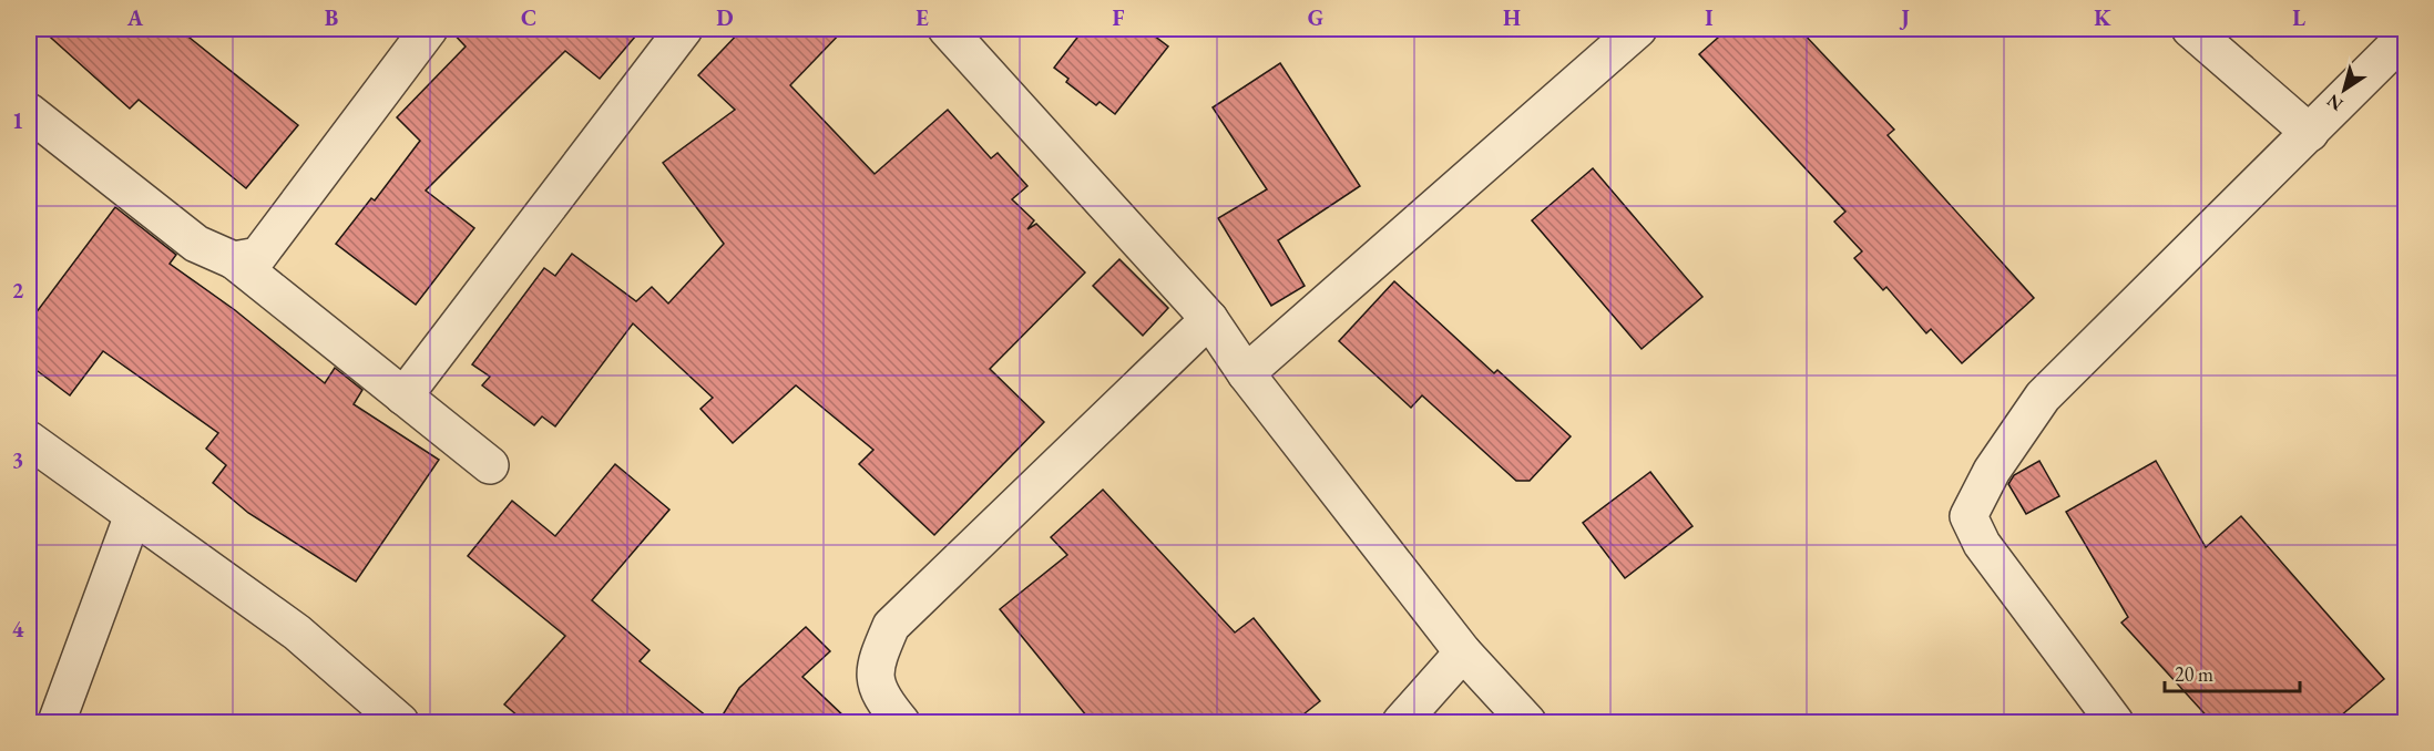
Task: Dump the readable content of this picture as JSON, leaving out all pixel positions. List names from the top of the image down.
{
  "scale_bar": "20 m",
  "north": "bottom left",
  "grid": {
    "columns": [
      "A",
      "B",
      "C",
      "D",
      "E",
      "F",
      "G",
      "H",
      "I",
      "J",
      "K",
      "L"
    ],
    "rows": [
      "1",
      "2",
      "3",
      "4"
    ]
  }
}
